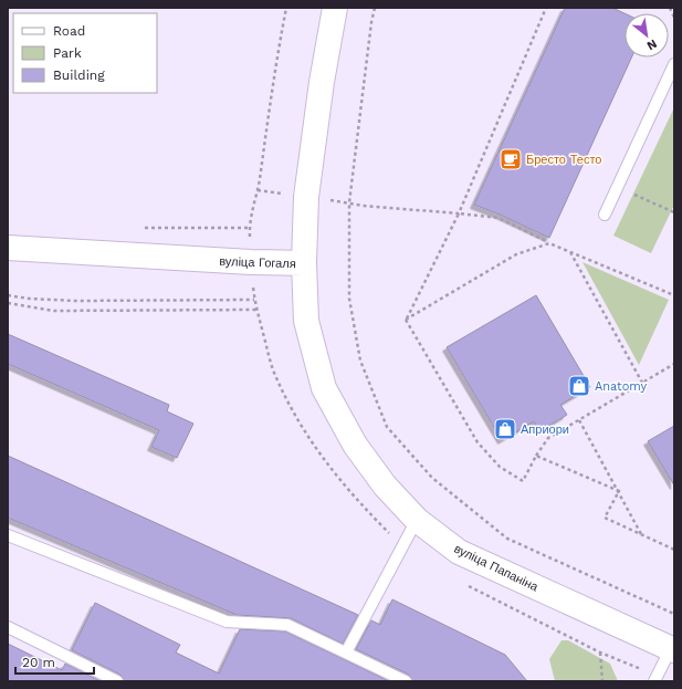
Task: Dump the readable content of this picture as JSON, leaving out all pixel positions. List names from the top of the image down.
{
  "streets": {
    "street": ["вуліца Гогаля", "вуліца Папаніна"]
  },
  "crossings": [
    ["вуліца Гогаля", "вуліца Папаніна"]
  ],
  "places": {
    "cafe": ["Бресто Тесто"],
    "shop": ["Anatomy", "Априори"]
  },
  "legend": ["Road", "Park", "Building"],
  "scale_bar": "20 m",
  "north": "bottom right"
}
